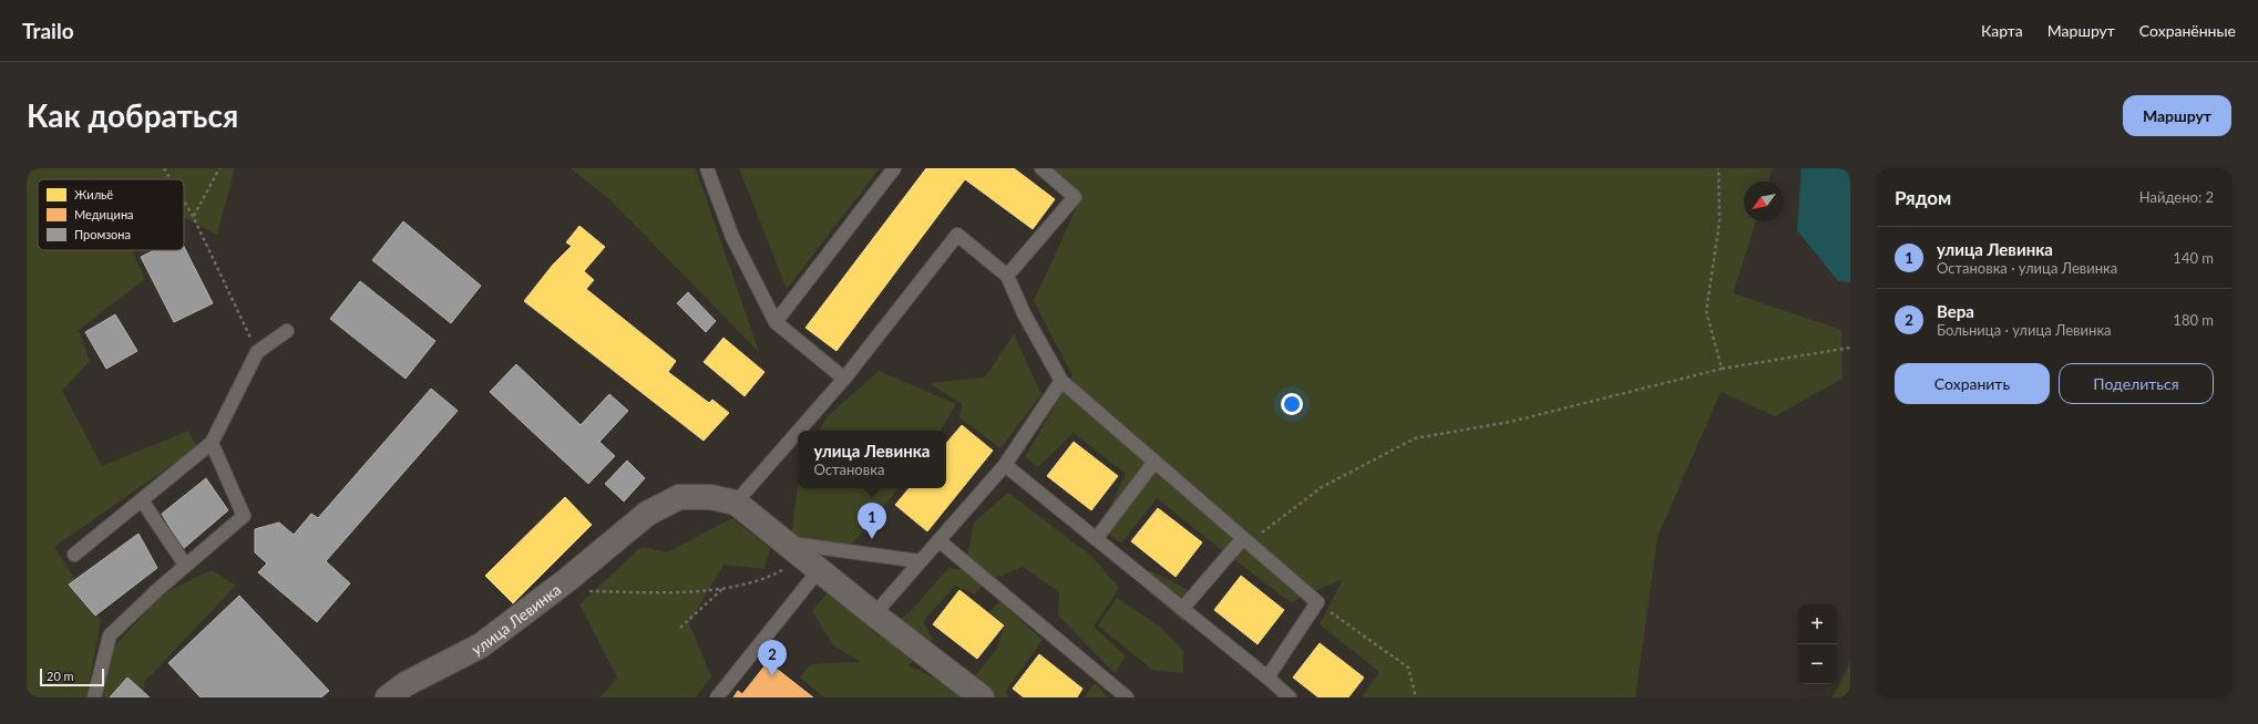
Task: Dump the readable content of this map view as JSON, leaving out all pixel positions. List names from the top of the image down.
{
  "streets": {
    "street": ["улица Левинка"]
  },
  "legend": ["Жильё", "Медицина", "Промзона"],
  "scale_bar": "20 m",
  "north": "bottom left",
  "page": {
    "header": "Trailo",
    "nav": ["Карта", "Маршрут", "Сохранённые"],
    "buttons": [
      "Маршрут",
      ["Сохранить", "Поделиться"]
    ],
    "title": "Как добраться",
    "heading": ["Рядом", "Найдено: 2"],
    "list": [
      {
        "mark": "1",
        "name": "улица Левинка",
        "note": "Остановка · улица Левинка",
        "value": "140 m"
      },
      {
        "mark": "2",
        "name": "Вера",
        "note": "Больница · улица Левинка",
        "value": "180 m"
      }
    ],
    "popup": ["улица Левинка", "Остановка"],
    "pins": ["1", "2"],
    "map_buttons": ["+", "−"],
    "scale": "20 m"
  }
}
